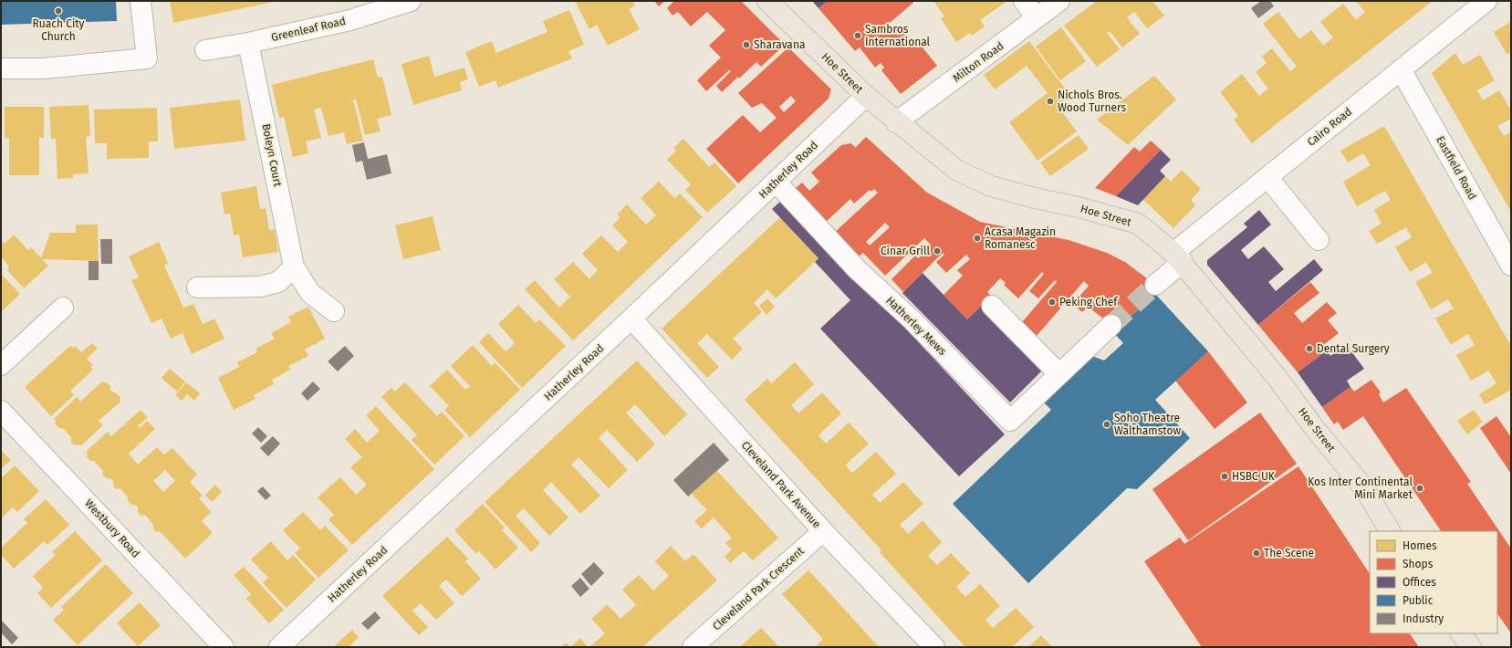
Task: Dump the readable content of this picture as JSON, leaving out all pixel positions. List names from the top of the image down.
{
  "streets": {
    "main road": ["Hoe Street"],
    "street": [
      "Greenleaf Road",
      "Milton Road",
      "Cairo Road",
      "Boleyn Court",
      "Eastfield Road",
      "Hatherley Road",
      "Hatherley Mews",
      "Cleveland Park Avenue",
      "Westbury Road",
      "Cleveland Park Crescent"
    ]
  },
  "crossings": [
    ["Greenleaf Road", "Boleyn Court"],
    ["Milton Road", "Hoe Street"],
    ["Hoe Street", "Cairo Road"],
    ["Hoe Street", "Hatherley Road"],
    ["Cairo Road", "Eastfield Road"],
    ["Hatherley Road", "Hatherley Mews"],
    ["Hatherley Road", "Cleveland Park Avenue"],
    ["Cleveland Park Avenue", "Cleveland Park Crescent"]
  ],
  "places": [
    "Ruach City Church",
    "Sambros International",
    "Sharavana",
    "Nichols Bros. Wood Turners",
    "Acasa Magazin Romanesc",
    "Cinar Grill",
    "Peking Chef",
    "Dental Surgery",
    "Soho Theatre Walthamstow",
    "HSBC UK",
    "Kos Inter Continental Mini Market",
    "The Scene"
  ],
  "legend": [
    "Homes",
    "Shops",
    "Offices",
    "Public",
    "Industry"
  ]
}
